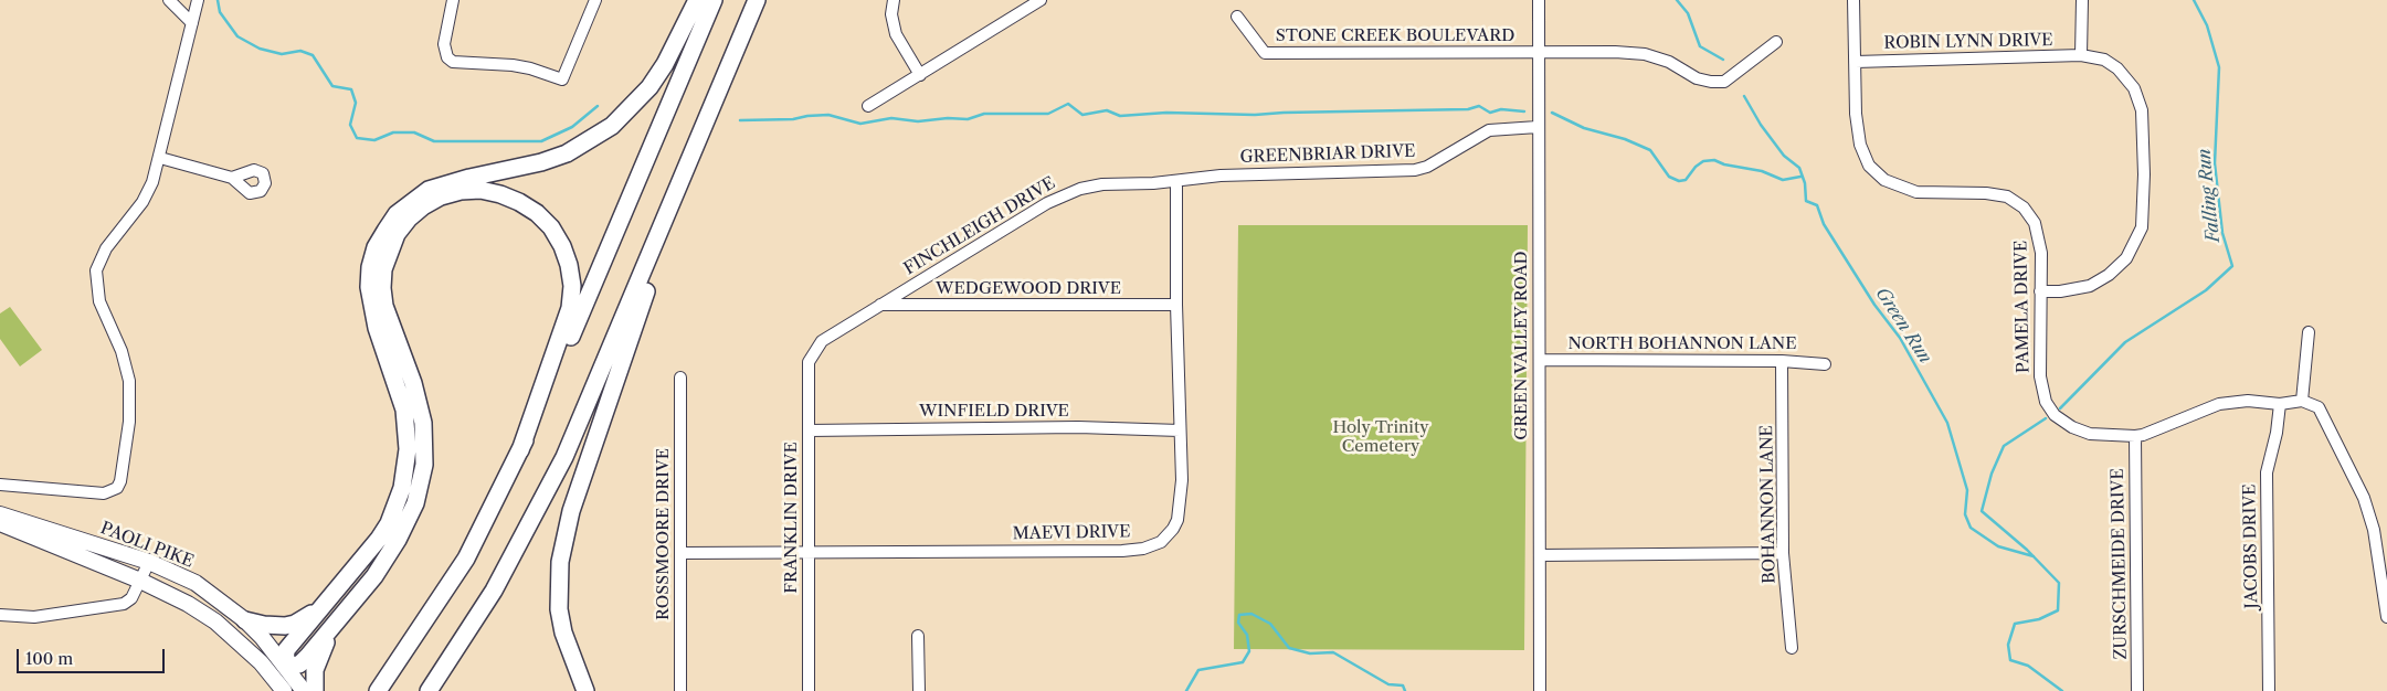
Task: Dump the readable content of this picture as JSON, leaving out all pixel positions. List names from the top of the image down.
{
  "streets": {
    "main road": ["PAOLI PIKE"],
    "street": [
      "STONE CREEK BOULEVARD",
      "ROBIN LYNN DRIVE",
      "GREENBRIAR DRIVE",
      "FINCHLEIGH DRIVE",
      "WEDGEWOOD DRIVE",
      "PAMELA DRIVE",
      "NORTH BOHANNON LANE",
      "GREEN VALLEY ROAD",
      "WINFIELD DRIVE",
      "BOHANNON LANE",
      "FRANKLIN DRIVE",
      "MAEVI DRIVE",
      "ROSSMOORE DRIVE",
      "JACOBS DRIVE",
      "ZURSCHMEIDE DRIVE"
    ]
  },
  "crossings": [
    ["STONE CREEK BOULEVARD", "GREEN VALLEY ROAD"],
    ["ROBIN LYNN DRIVE", "PAMELA DRIVE"],
    ["GREENBRIAR DRIVE", "FINCHLEIGH DRIVE"],
    ["GREENBRIAR DRIVE", "GREEN VALLEY ROAD"],
    ["GREENBRIAR DRIVE", "MAEVI DRIVE"],
    ["FINCHLEIGH DRIVE", "WEDGEWOOD DRIVE"],
    ["FINCHLEIGH DRIVE", "FRANKLIN DRIVE"],
    ["FINCHLEIGH DRIVE", "MAEVI DRIVE"],
    ["WEDGEWOOD DRIVE", "MAEVI DRIVE"],
    ["PAMELA DRIVE", "JACOBS DRIVE"],
    ["PAMELA DRIVE", "ZURSCHMEIDE DRIVE"],
    ["NORTH BOHANNON LANE", "GREEN VALLEY ROAD"],
    ["NORTH BOHANNON LANE", "BOHANNON LANE"],
    ["WINFIELD DRIVE", "FRANKLIN DRIVE"],
    ["WINFIELD DRIVE", "MAEVI DRIVE"],
    ["FRANKLIN DRIVE", "MAEVI DRIVE"],
    ["MAEVI DRIVE", "ROSSMOORE DRIVE"]
  ],
  "water": ["Falling Run", "Green Run"],
  "parks": ["Holy Trinity Cemetery"],
  "scale_bar": "100 m"
}
